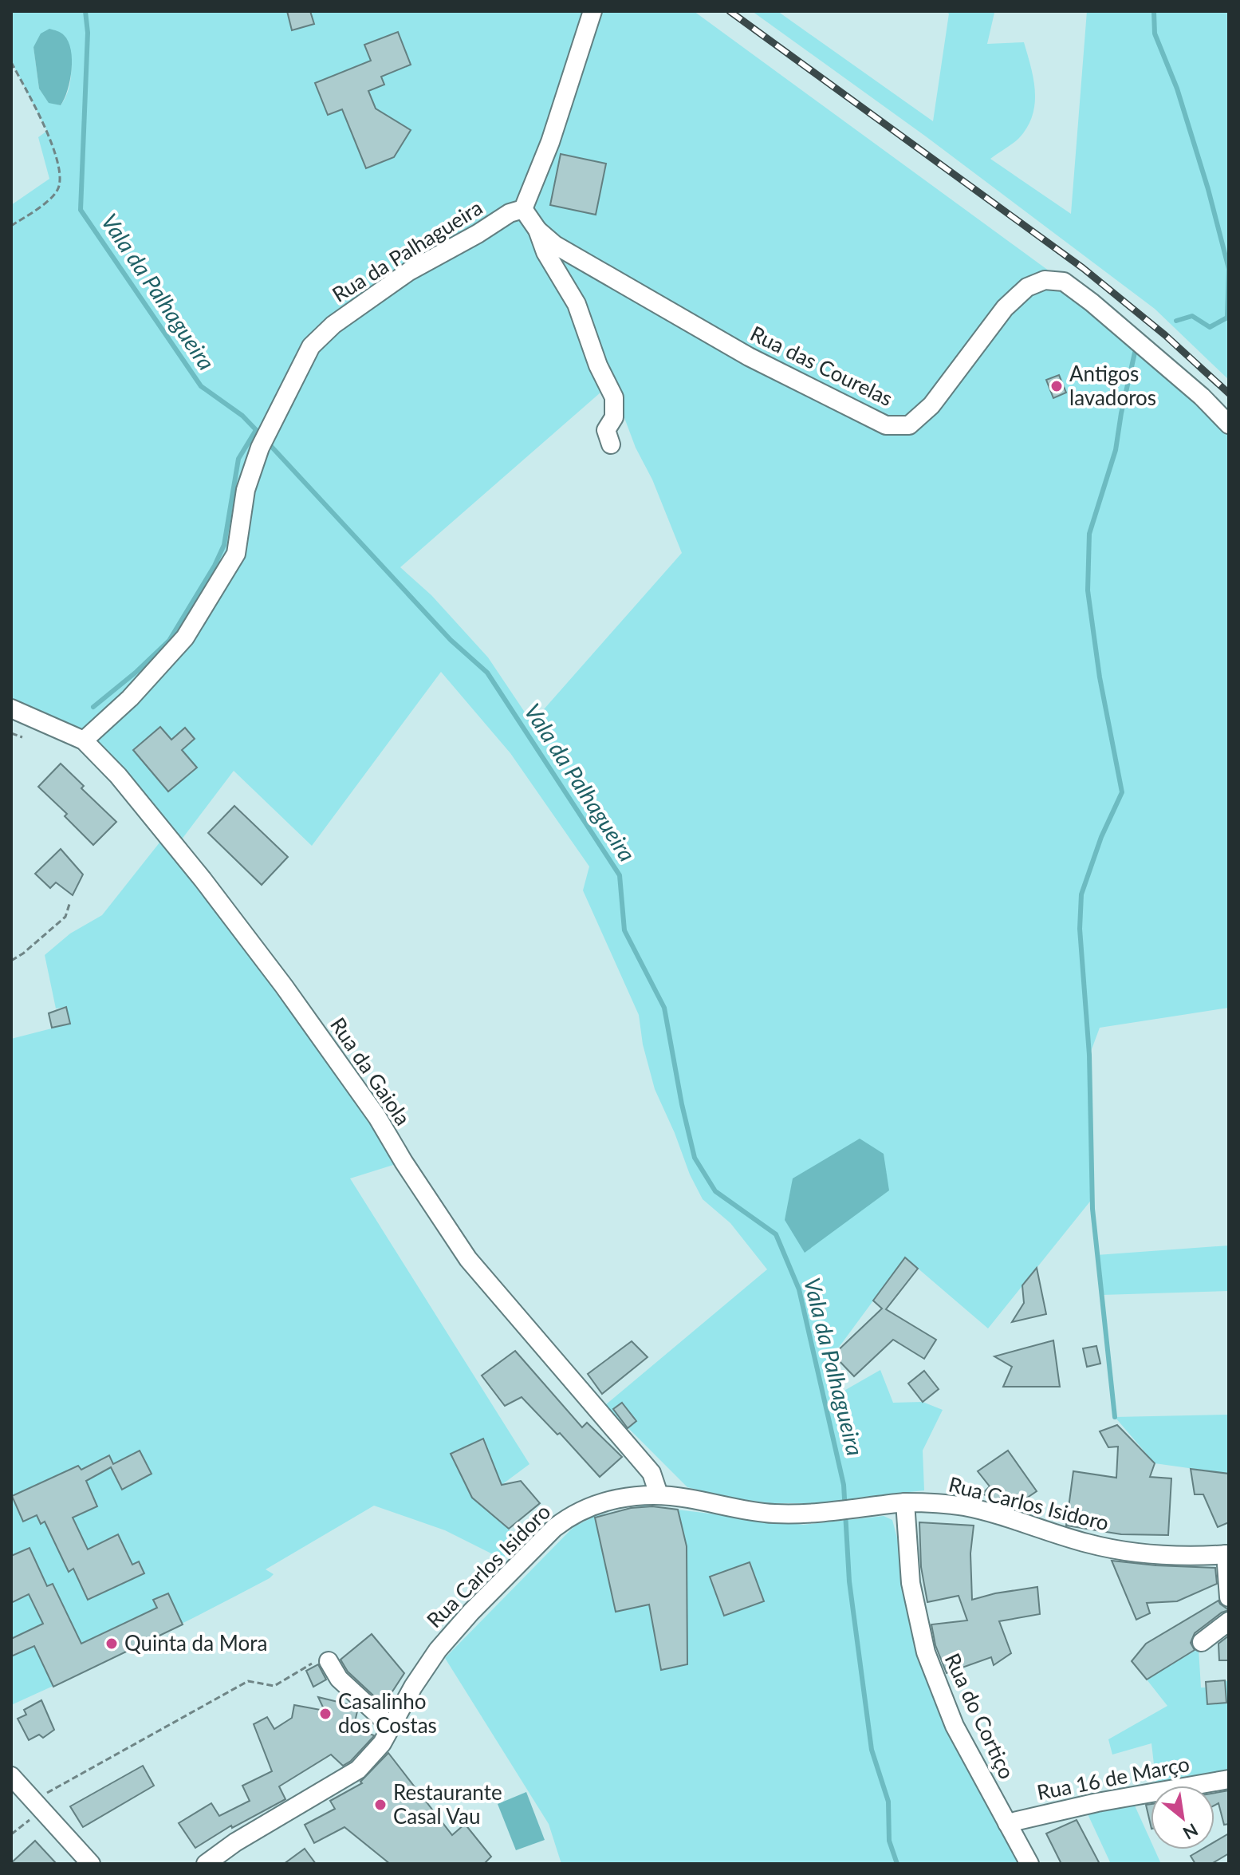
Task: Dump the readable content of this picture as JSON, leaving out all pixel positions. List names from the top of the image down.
{
  "streets": {
    "street": [
      "Rua da Palhagueira",
      "Rua das Courelas",
      "Rua da Gaiola",
      "Rua Carlos Isidoro",
      "Rua do Cortiço",
      "Rua 16 de Março"
    ]
  },
  "crossings": [
    ["Rua da Palhagueira", "Rua da Gaiola"],
    ["Rua da Gaiola", "Rua Carlos Isidoro"],
    ["Rua Carlos Isidoro", "Rua do Cortiço"],
    ["Rua do Cortiço", "Rua 16 de Março"]
  ],
  "water": ["Vala da Palhagueira"],
  "places": [
    "Antigos lavadoros",
    "Quinta da Mora",
    "Casalinho dos Costas",
    "Restaurante Casal Vau"
  ],
  "north": "bottom right"
}
